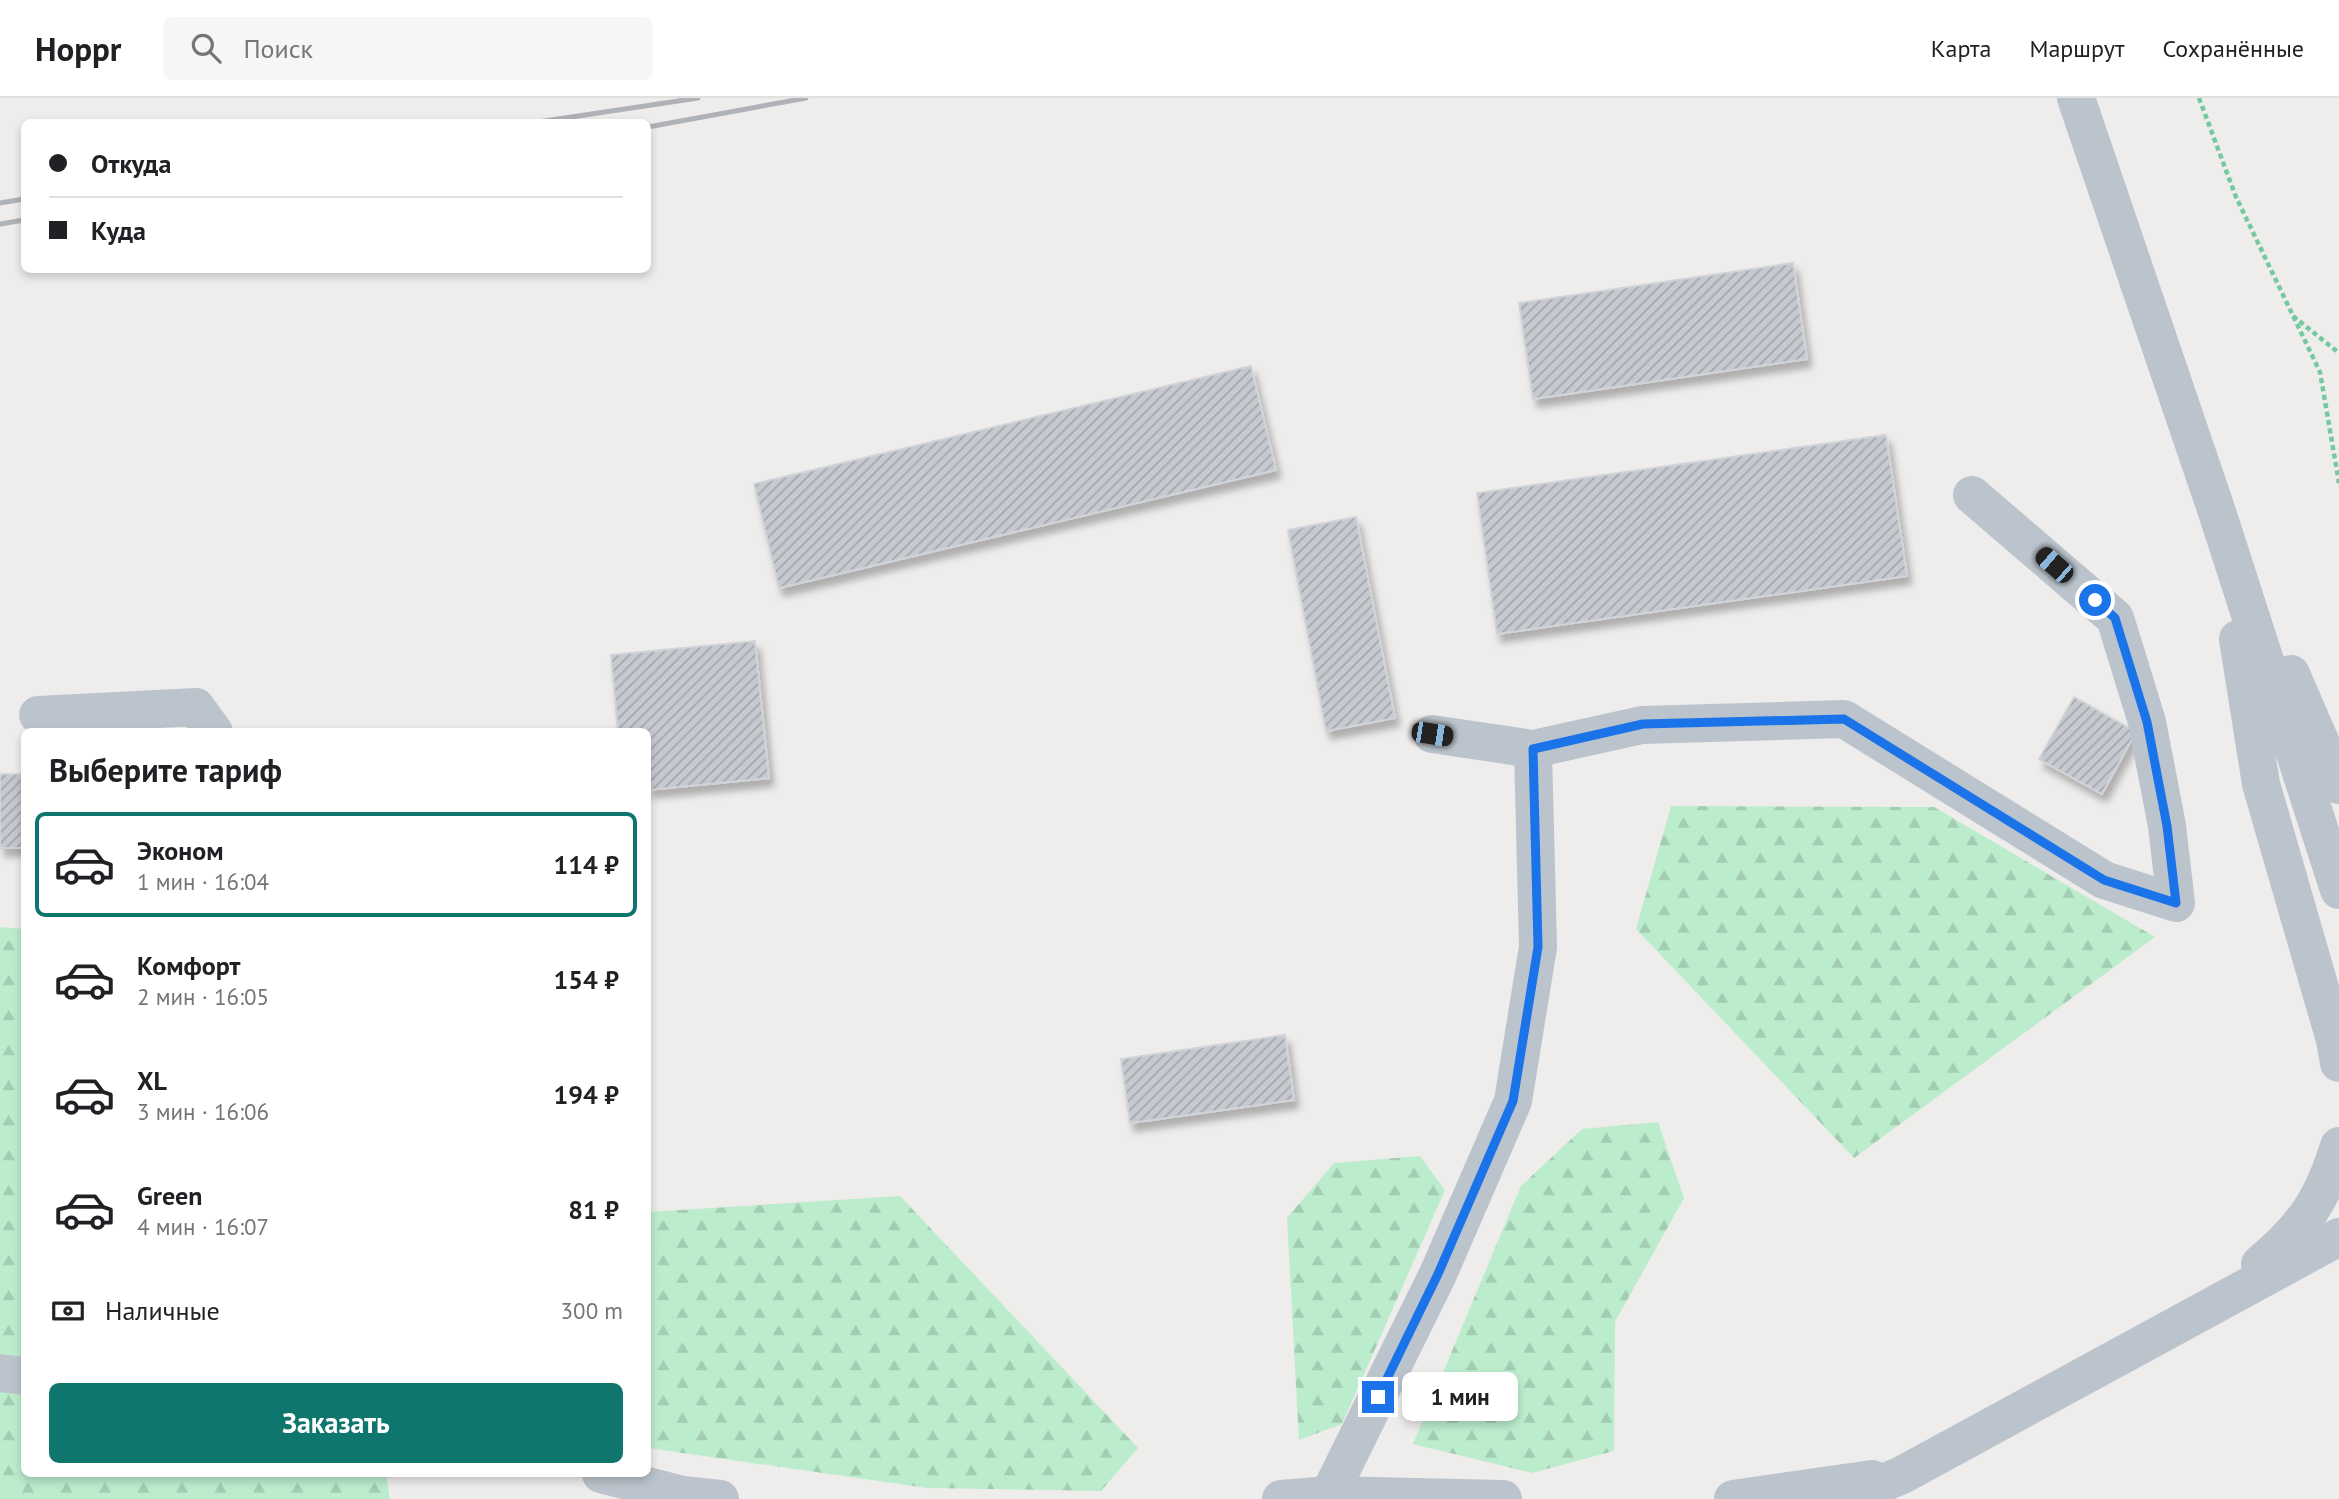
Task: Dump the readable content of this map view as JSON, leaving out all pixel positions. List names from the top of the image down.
{
  "page": {
    "header": "Hoppr",
    "search": "Поиск",
    "nav": ["Карта", "Маршрут", "Сохранённые"],
    "banner": ["Откуда", "Куда"],
    "heading": "Выберите тариф",
    "list": [
      {
        "name": "Эконом",
        "note": "1 мин · 16:04",
        "value": "114 ₽"
      },
      {
        "name": "Комфорт",
        "note": "2 мин · 16:05",
        "value": "154 ₽"
      },
      {
        "name": "XL",
        "note": "3 мин · 16:06",
        "value": "194 ₽"
      },
      {
        "name": "Green",
        "note": "4 мин · 16:07",
        "value": "81 ₽"
      }
    ],
    "pay": ["Наличные", "300 m"],
    "buttons": "Заказать",
    "bubble": "1 мин"
  }
}
